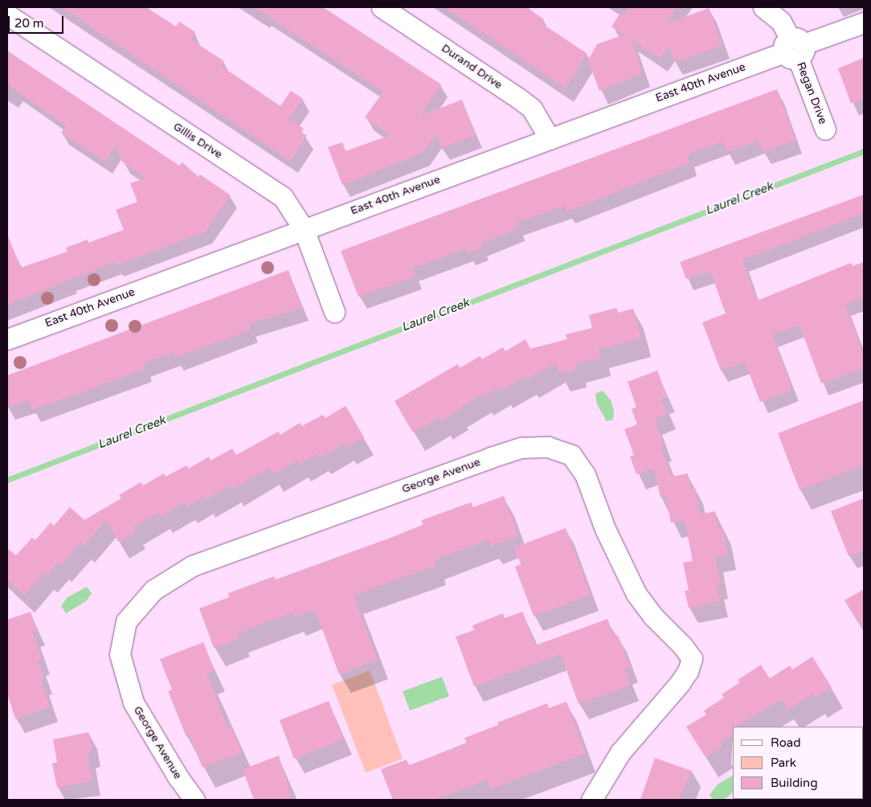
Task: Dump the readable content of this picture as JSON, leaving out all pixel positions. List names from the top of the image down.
{
  "streets": {
    "street": [
      "Durand Drive",
      "East 40th Avenue",
      "Regan Drive",
      "Gillis Drive",
      "George Avenue"
    ]
  },
  "crossings": [
    ["Durand Drive", "East 40th Avenue"],
    ["East 40th Avenue", "Regan Drive"],
    ["East 40th Avenue", "Gillis Drive"]
  ],
  "water": ["Laurel Creek"],
  "legend": ["Road", "Park", "Building"],
  "scale_bar": "20 m"
}
